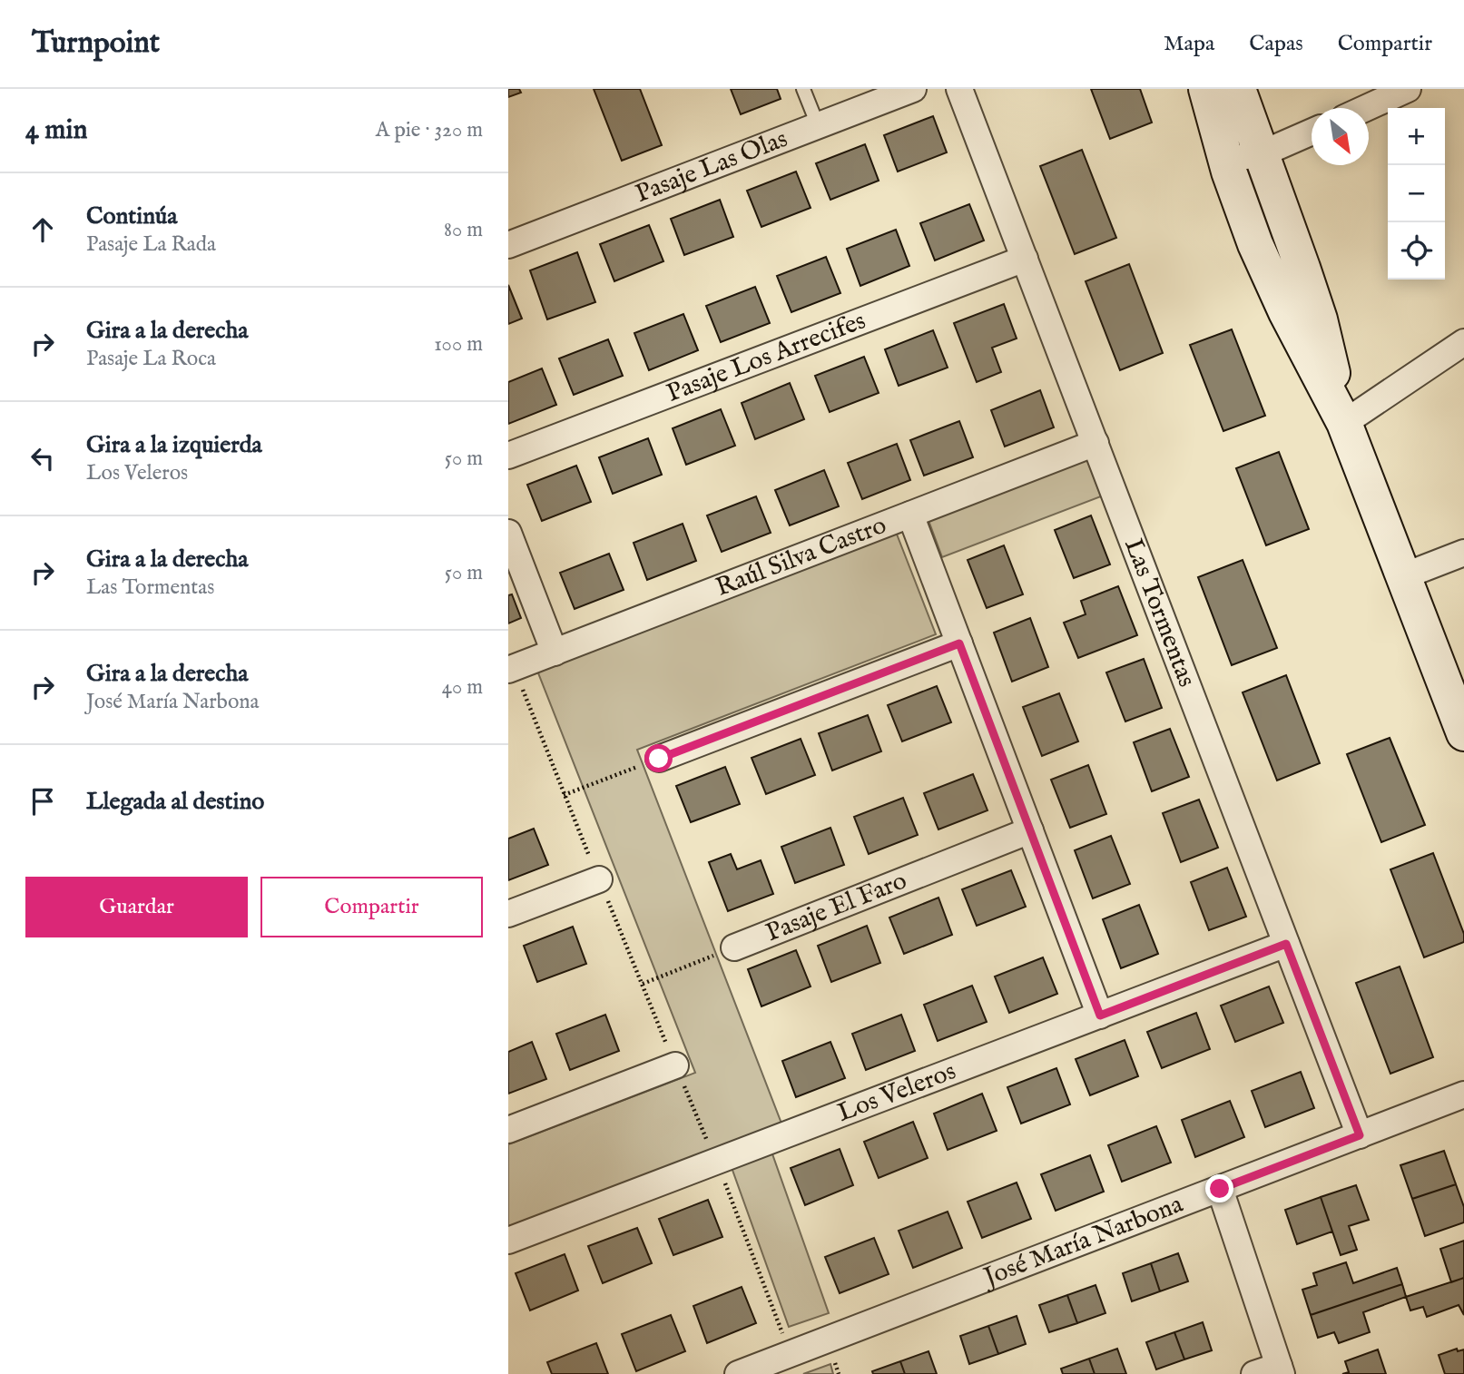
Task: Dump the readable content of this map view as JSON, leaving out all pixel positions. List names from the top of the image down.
{
  "streets": {
    "street": [
      "Pasaje Las Olas",
      "Pasaje Los Arrecifes",
      "Raúl Silva Castro",
      "Las Tormentas",
      "Pasaje El Faro",
      "Los Veleros",
      "José María Narbona"
    ]
  },
  "crossings": [
    ["Pasaje Los Arrecifes", "Las Tormentas"],
    ["Raúl Silva Castro", "Las Tormentas"],
    ["Las Tormentas", "Los Veleros"],
    ["Las Tormentas", "José María Narbona"]
  ],
  "north": "bottom right",
  "page": {
    "header": "Turnpoint",
    "nav": ["Mapa", "Capas", "Compartir"],
    "heading": ["4 min", "A pie · 320 m"],
    "map_buttons": ["+", "−"],
    "list": [
      ["Continúa", "Pasaje La Rada", "80 m"],
      ["Gira a la derecha", "Pasaje La Roca", "100 m"],
      ["Gira a la izquierda", "Los Veleros", "50 m"],
      ["Gira a la derecha", "Las Tormentas", "50 m"],
      ["Gira a la derecha", "José María Narbona", "40 m"],
      "Llegada al destino"
    ],
    "buttons": ["Guardar", "Compartir"]
  }
}
